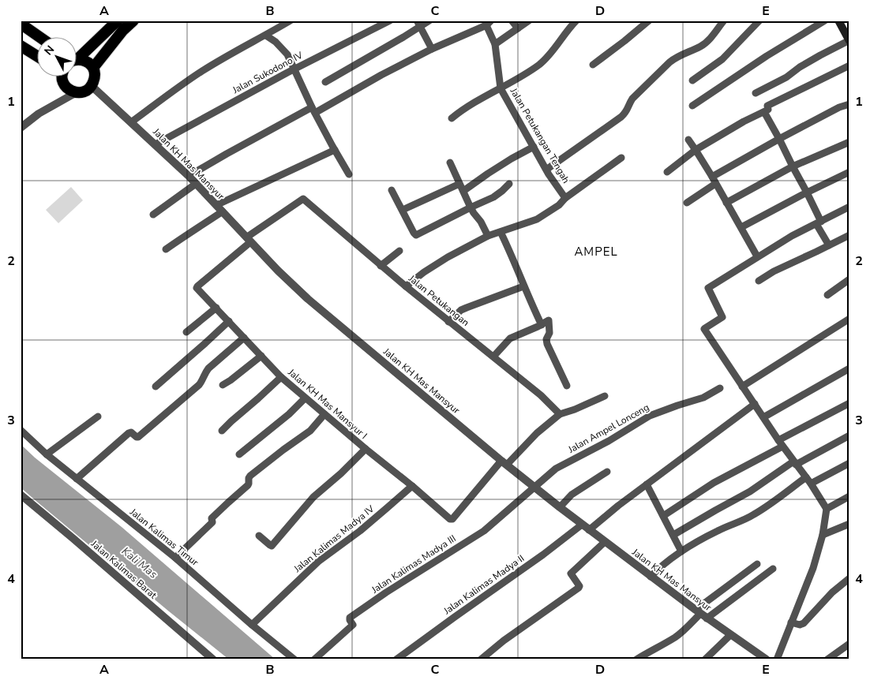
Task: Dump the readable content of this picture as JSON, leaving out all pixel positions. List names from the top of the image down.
{
  "streets": {
    "street": [
      "Jalan Sukodono IV",
      "Jalan Petukangan Tengah",
      "Jalan KH Mas Mansyur",
      "Jalan Petukangan",
      "Jalan KH Mas Mansyur I",
      "Jalan Ampel Lonceng",
      "Jalan Kalimas Timur",
      "Jalan Kalimas Madya IV",
      "Jalan Kalimas Madya III",
      "Jalan Kalimas Barat",
      "Jalan Kalimas Madya II"
    ]
  },
  "crossings": [
    ["Jalan Sukodono IV", "Jalan KH Mas Mansyur"],
    ["Jalan Petukangan Tengah", "Jalan Petukangan"],
    ["Jalan KH Mas Mansyur", "Jalan Petukangan"],
    ["Jalan KH Mas Mansyur", "Jalan KH Mas Mansyur I"],
    ["Jalan KH Mas Mansyur", "Jalan Ampel Lonceng"],
    ["Jalan KH Mas Mansyur", "Jalan Kalimas Madya III"],
    ["Jalan KH Mas Mansyur", "Jalan Kalimas Madya II"],
    ["Jalan Petukangan", "Jalan KH Mas Mansyur I"],
    ["Jalan KH Mas Mansyur I", "Jalan Kalimas Madya IV"],
    ["Jalan Ampel Lonceng", "Jalan Kalimas Madya III"],
    ["Jalan Kalimas Timur", "Jalan Kalimas Madya IV"]
  ],
  "districts": ["AMPEL"],
  "water": ["Kali Mas"],
  "north": "top left",
  "grid": {
    "columns": [
      "A",
      "B",
      "C",
      "D",
      "E"
    ],
    "rows": [
      "1",
      "2",
      "3",
      "4"
    ]
  }
}
